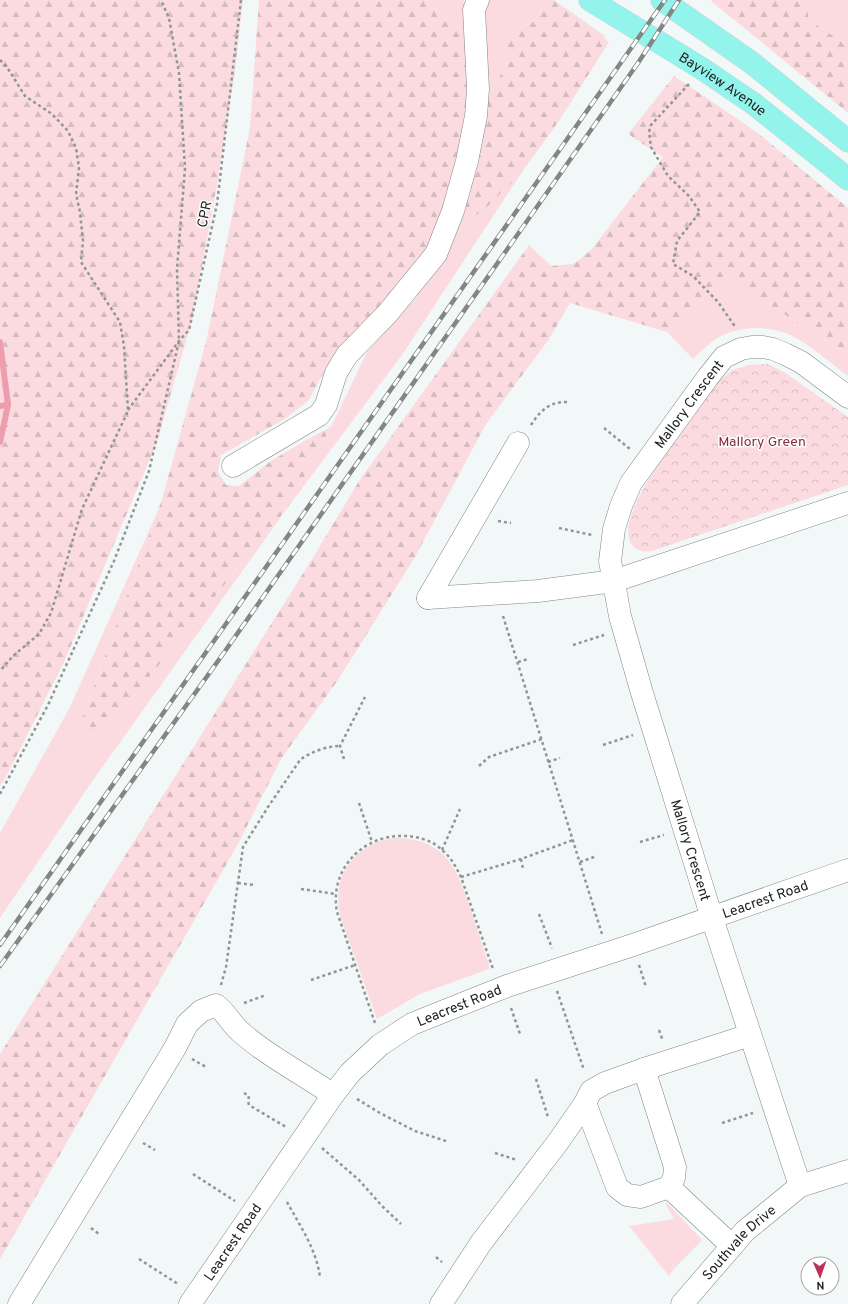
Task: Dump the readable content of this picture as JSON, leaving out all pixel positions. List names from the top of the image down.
{
  "streets": {
    "main road": ["Bayview Avenue"],
    "street": ["Mallory Crescent", "Leacrest Road", "Southvale Drive"],
    "path": ["CPR"]
  },
  "crossings": [
    ["Mallory Crescent", "Leacrest Road"],
    ["Mallory Crescent", "Southvale Drive"]
  ],
  "parks": ["Mallory Green"],
  "north": "bottom"
}
